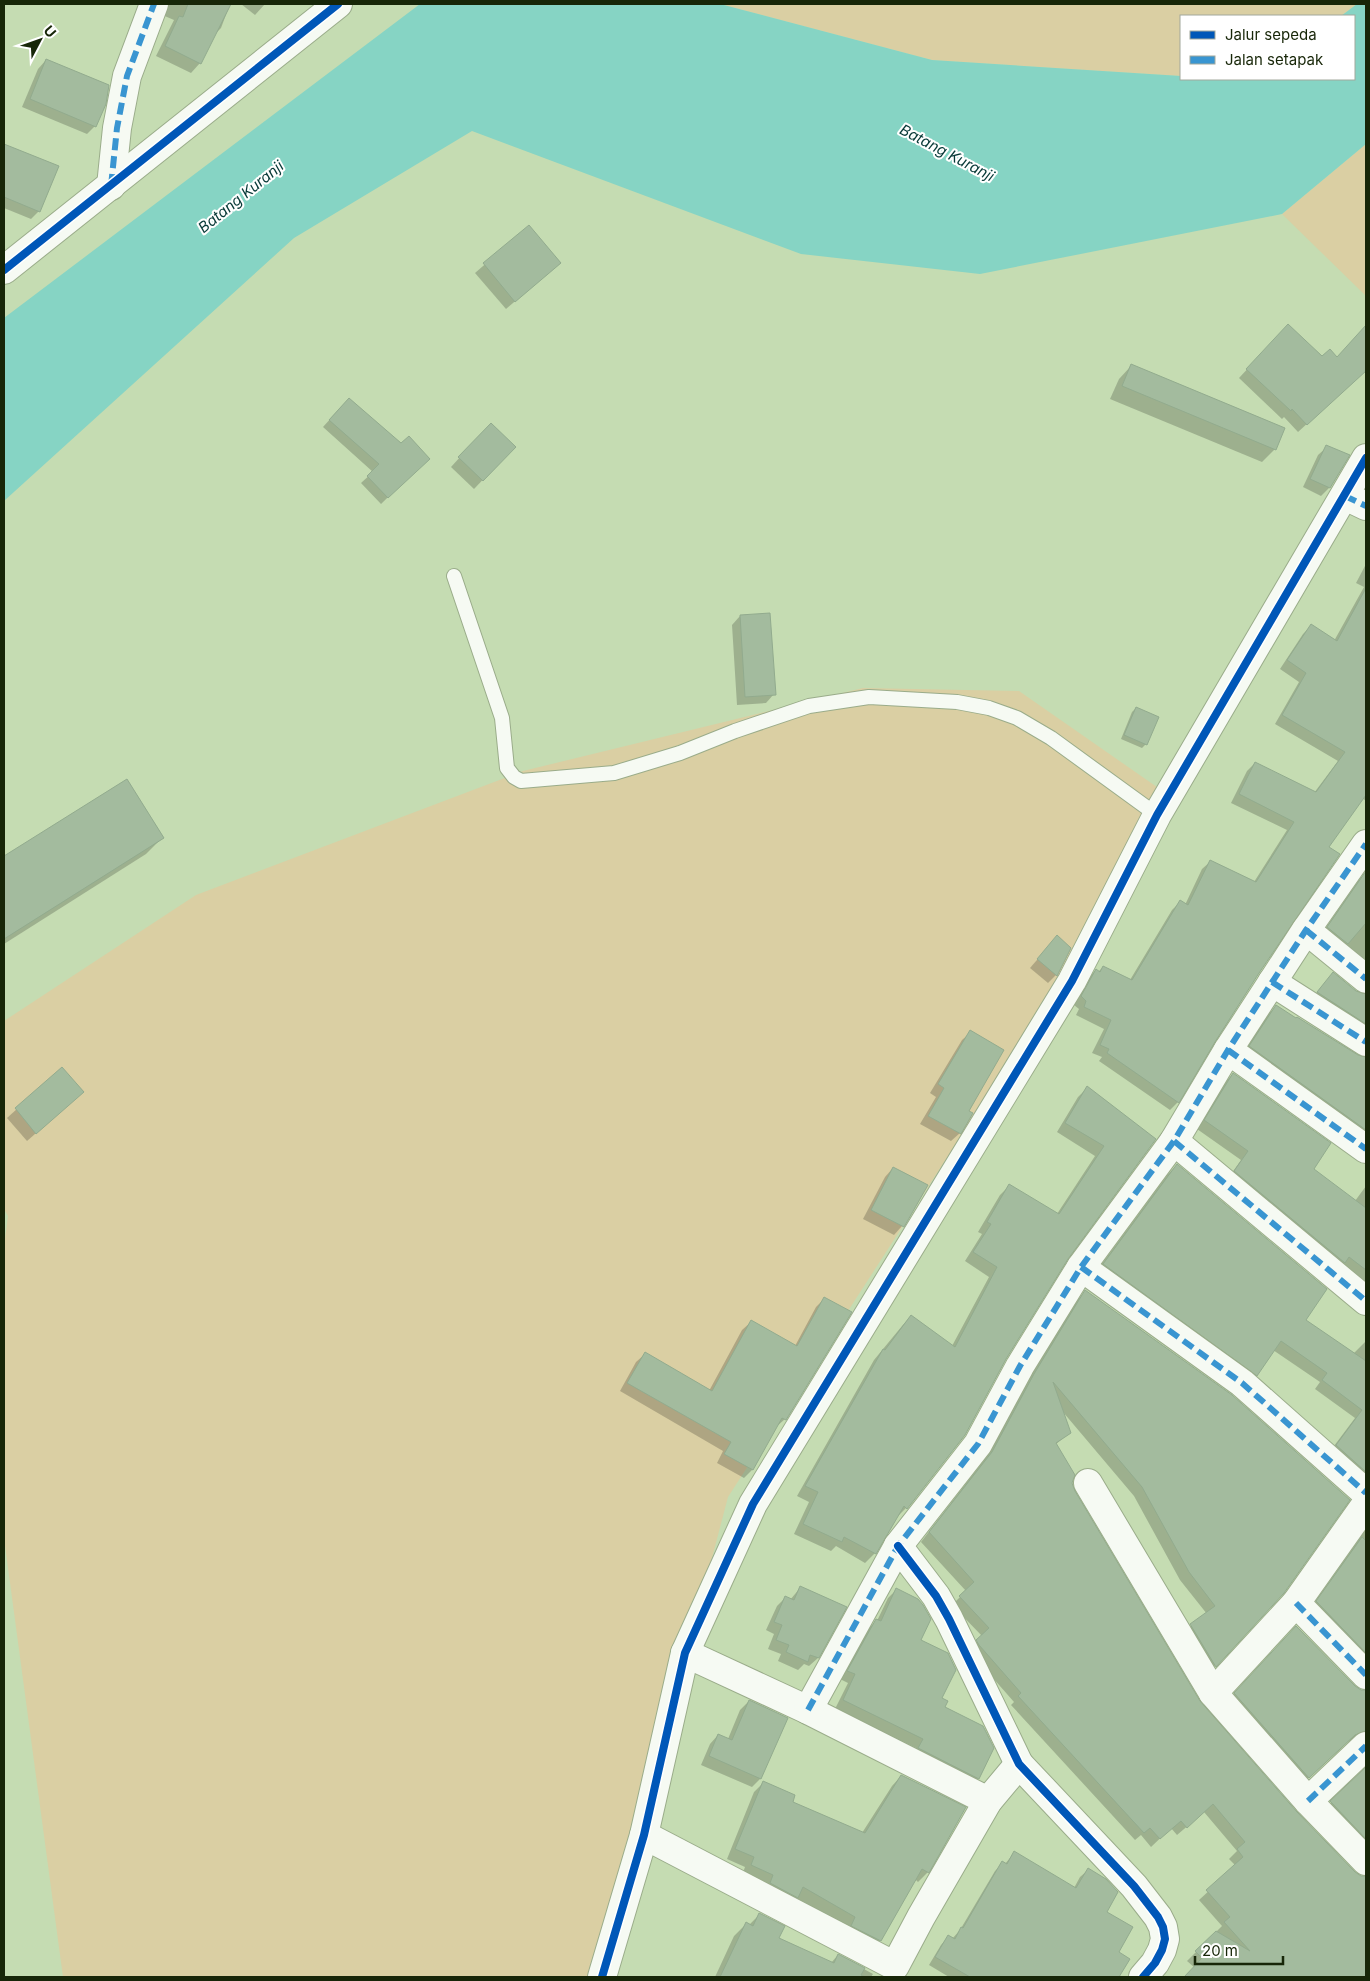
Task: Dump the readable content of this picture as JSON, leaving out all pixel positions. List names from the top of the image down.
{
  "water": ["Batang Kuranji"],
  "legend": ["Jalur sepeda", "Jalan setapak"],
  "scale_bar": "20 m",
  "north": "top right"
}
